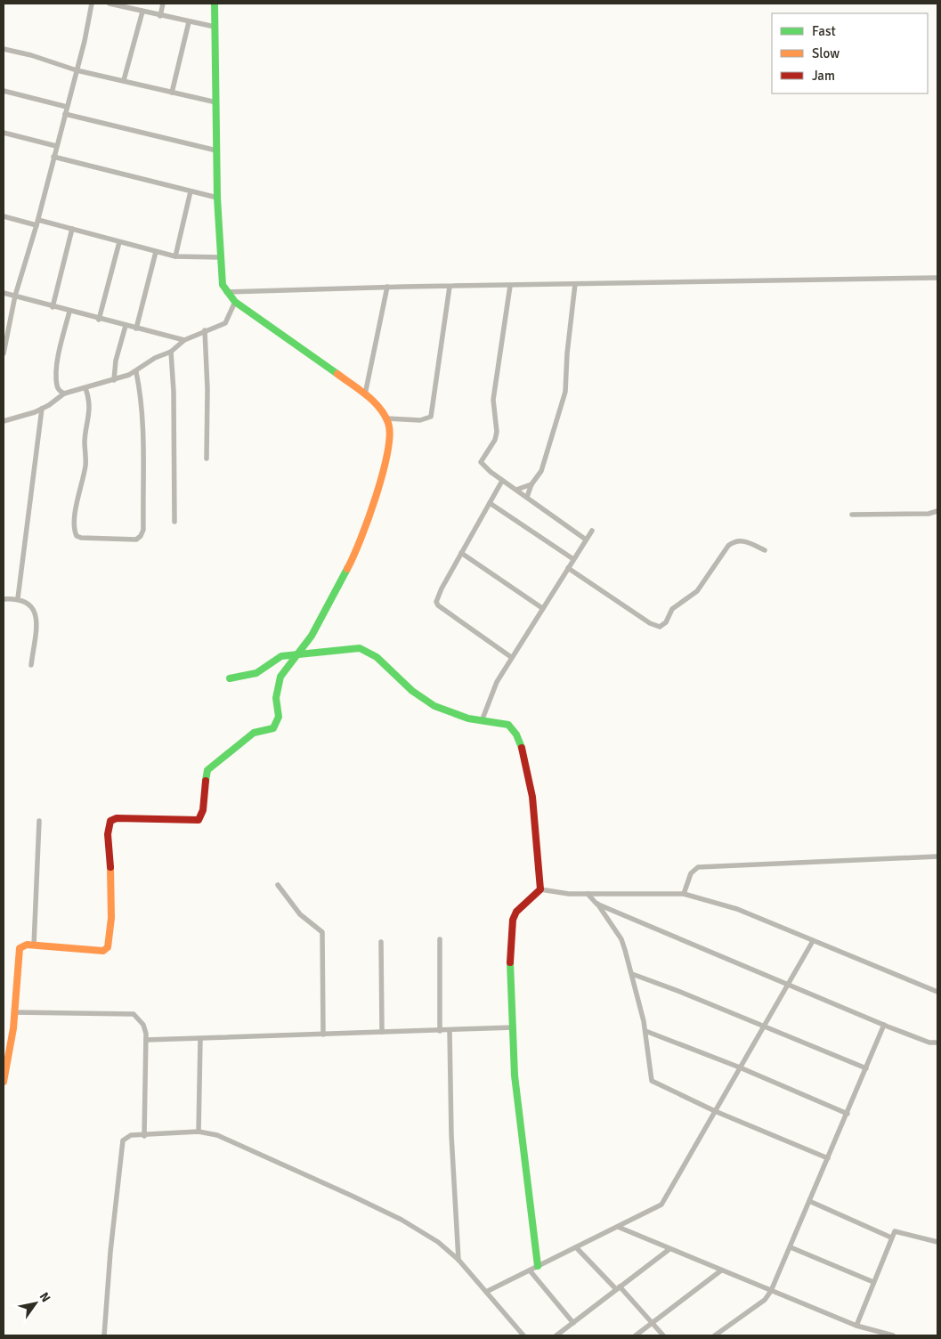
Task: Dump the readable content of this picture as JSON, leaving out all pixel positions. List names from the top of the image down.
{
  "legend": ["Fast", "Slow", "Jam"],
  "north": "top right"
}
